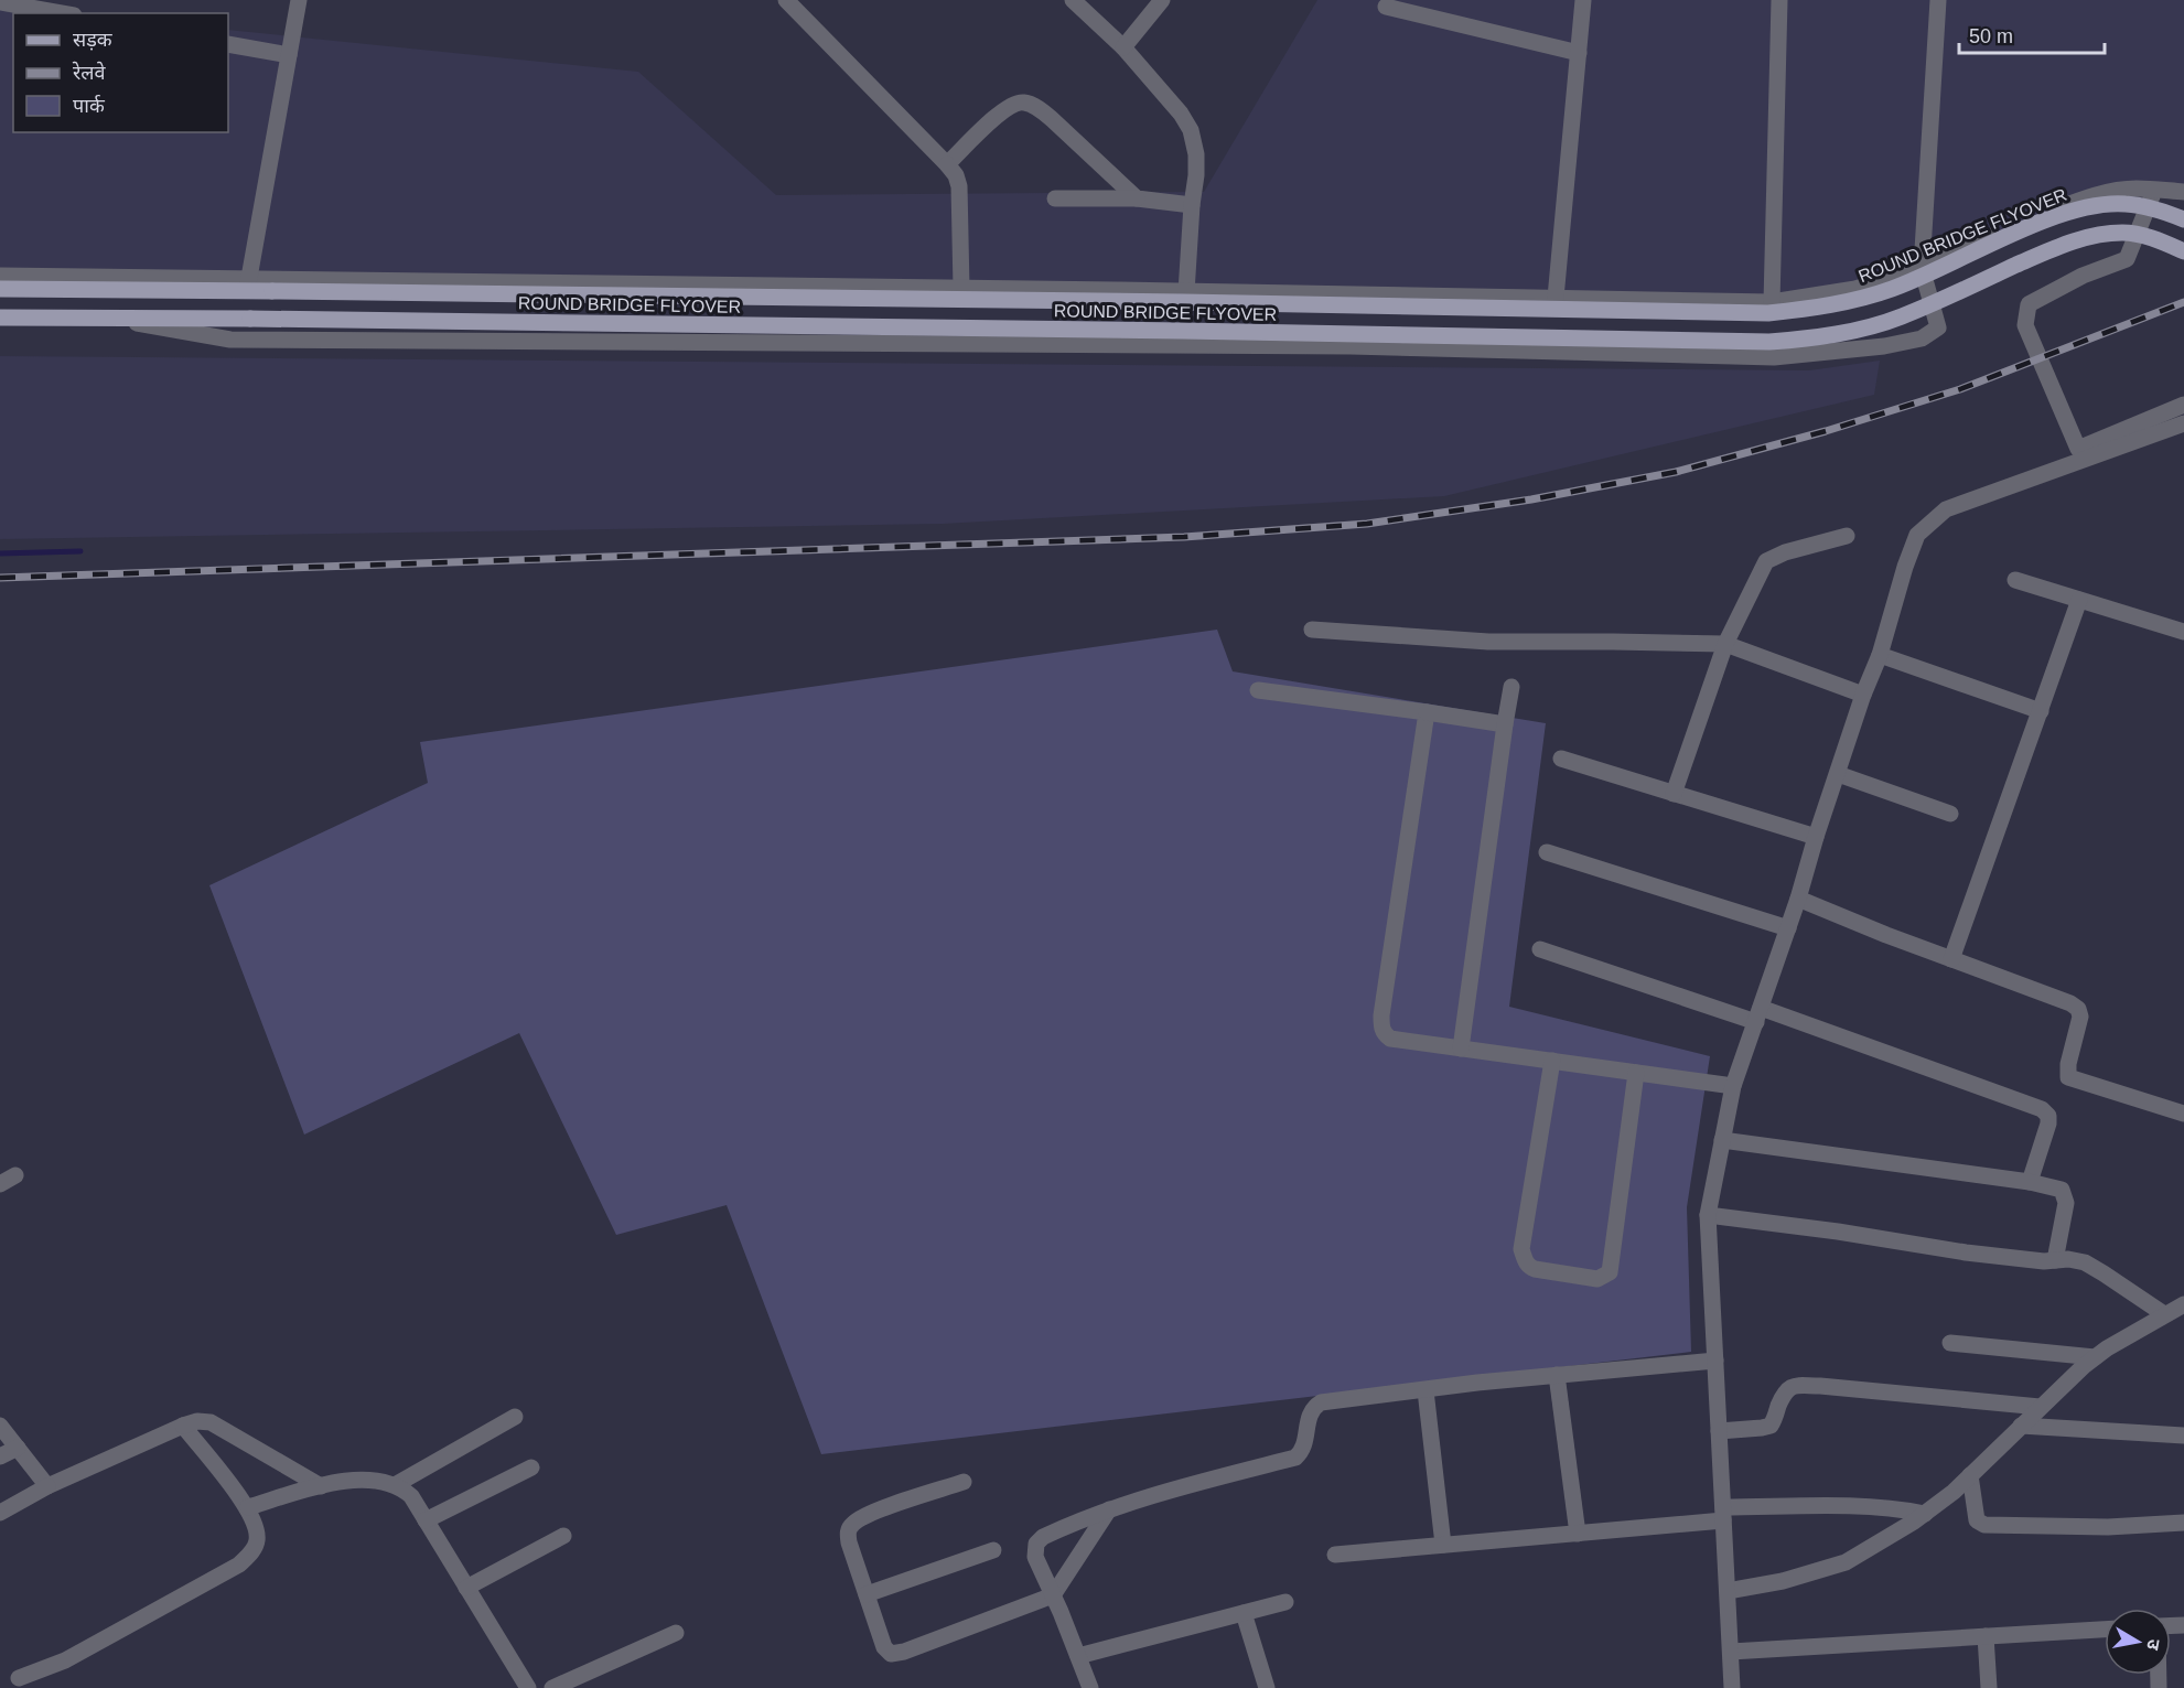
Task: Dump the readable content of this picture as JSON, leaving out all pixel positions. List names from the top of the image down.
{
  "streets": {
    "main road": ["ROUND BRIDGE FLYOVER"]
  },
  "legend": ["सड़क", "रेलवे", "पार्क"],
  "scale_bar": "50 m",
  "north": "right"
}
